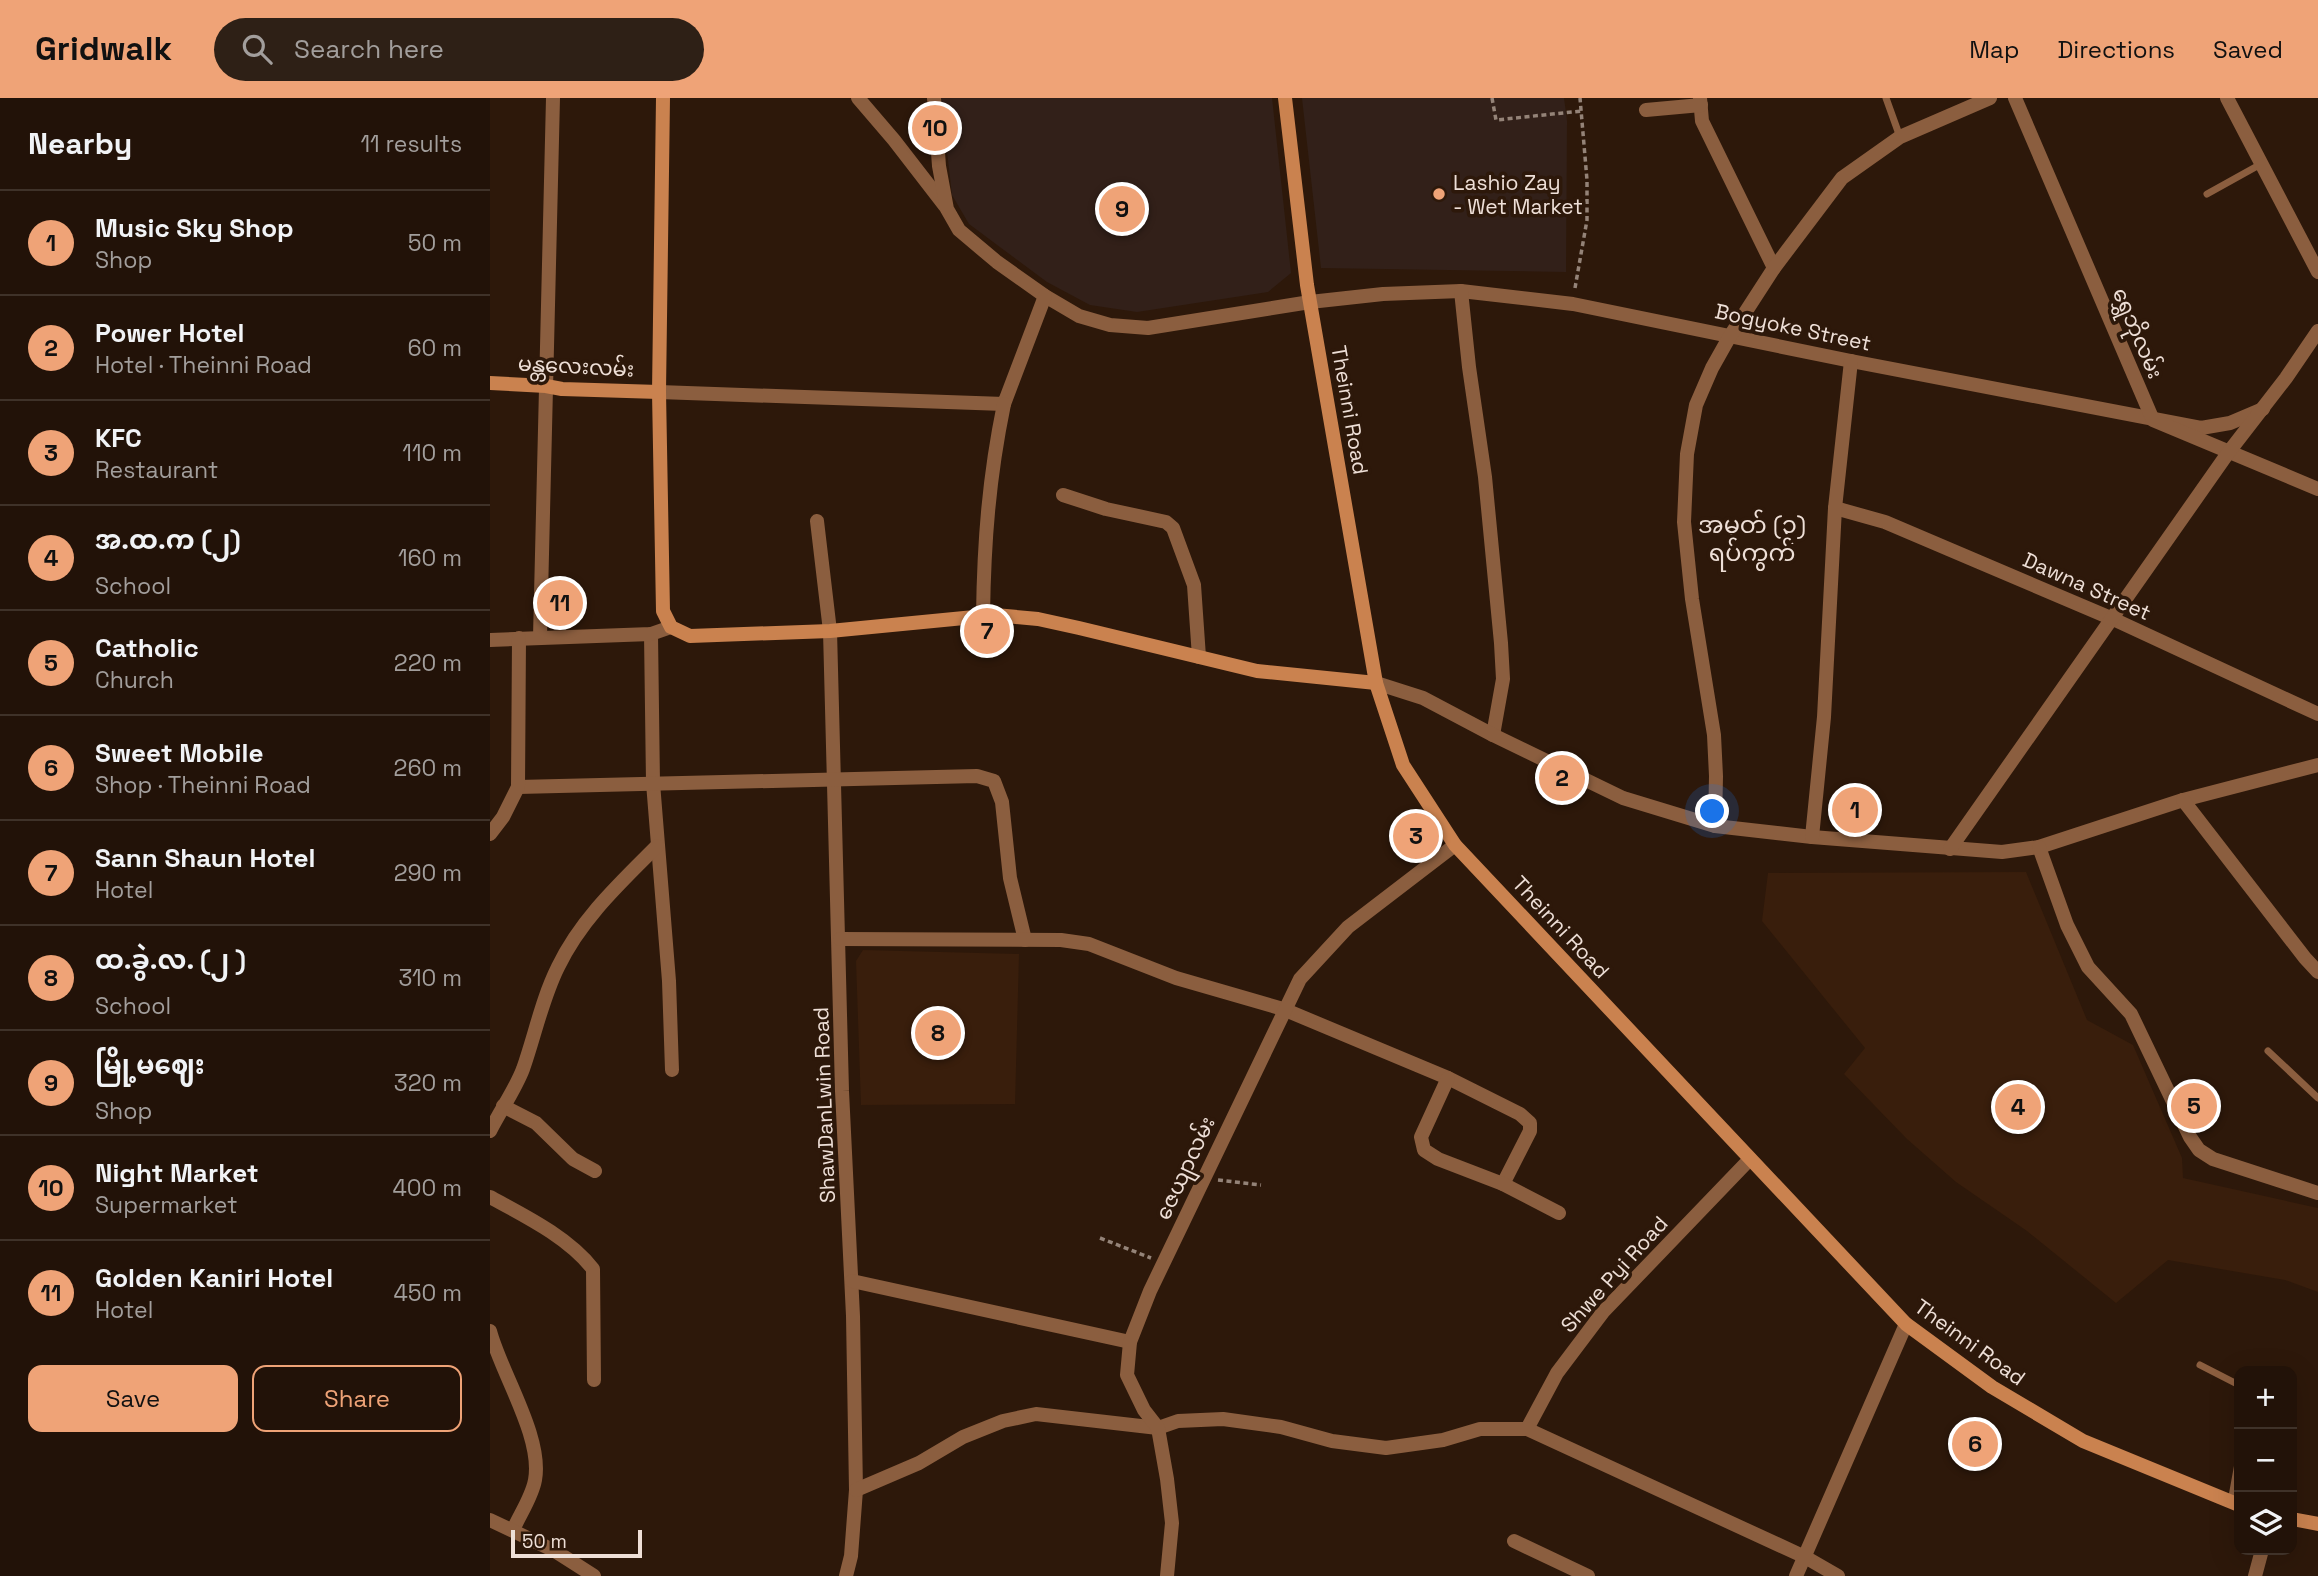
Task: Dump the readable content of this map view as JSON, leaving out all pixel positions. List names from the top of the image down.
{
  "streets": {
    "main road": ["မန္တလေးလမ်း", "Theinni Road"],
    "street": [
      "Bogyoke Street",
      "ရွှေဘိုလမ်း",
      "Dawna Street",
      "ShawDanLwin Road",
      "ဇေယျာလမ်း",
      "Shwe Pyi Road"
    ]
  },
  "crossings": [
    ["Bogyoke Street", "ရွှေဘိုလမ်း"],
    ["Bogyoke Street", "Theinni Road"],
    ["Theinni Road", "ဇေယျာလမ်း"],
    ["Theinni Road", "Shwe Pyi Road"]
  ],
  "districts": ["အမှတ် (၃) ရပ်ကွက်"],
  "places": ["Lashio Zay - Wet Market"],
  "scale_bar": "50 m",
  "page": {
    "header": "Gridwalk",
    "search": "Search here",
    "nav": ["Map", "Directions", "Saved"],
    "heading": ["Nearby", "11 results"],
    "pins": [
      "10",
      "9",
      "11",
      "7",
      "2",
      "1",
      "3",
      "8",
      "5",
      "4",
      "6"
    ],
    "list": [
      {
        "mark": "1",
        "name": "Music Sky Shop",
        "note": "Shop",
        "value": "50 m"
      },
      {
        "mark": "2",
        "name": "Power Hotel",
        "note": "Hotel · Theinni Road",
        "value": "60 m"
      },
      {
        "mark": "3",
        "name": "KFC",
        "note": "Restaurant",
        "value": "110 m"
      },
      {
        "mark": "4",
        "name": "အ.ထ.က (၂)",
        "note": "School",
        "value": "160 m"
      },
      {
        "mark": "5",
        "name": "Catholic",
        "note": "Church",
        "value": "220 m"
      },
      {
        "mark": "6",
        "name": "Sweet Mobile",
        "note": "Shop · Theinni Road",
        "value": "260 m"
      },
      {
        "mark": "7",
        "name": "Sann Shaun Hotel",
        "note": "Hotel",
        "value": "290 m"
      },
      {
        "mark": "8",
        "name": "ထ.ခွဲ.လ. (၂ )",
        "note": "School",
        "value": "310 m"
      },
      {
        "mark": "9",
        "name": "မြို့မဈေး",
        "note": "Shop",
        "value": "320 m"
      },
      {
        "mark": "10",
        "name": "Night Market",
        "note": "Supermarket",
        "value": "400 m"
      },
      {
        "mark": "11",
        "name": "Golden Kaniri Hotel",
        "note": "Hotel",
        "value": "450 m"
      }
    ],
    "buttons": ["Save", "Share"],
    "map_buttons": ["+", "−"],
    "scale": "50 m"
  }
}
